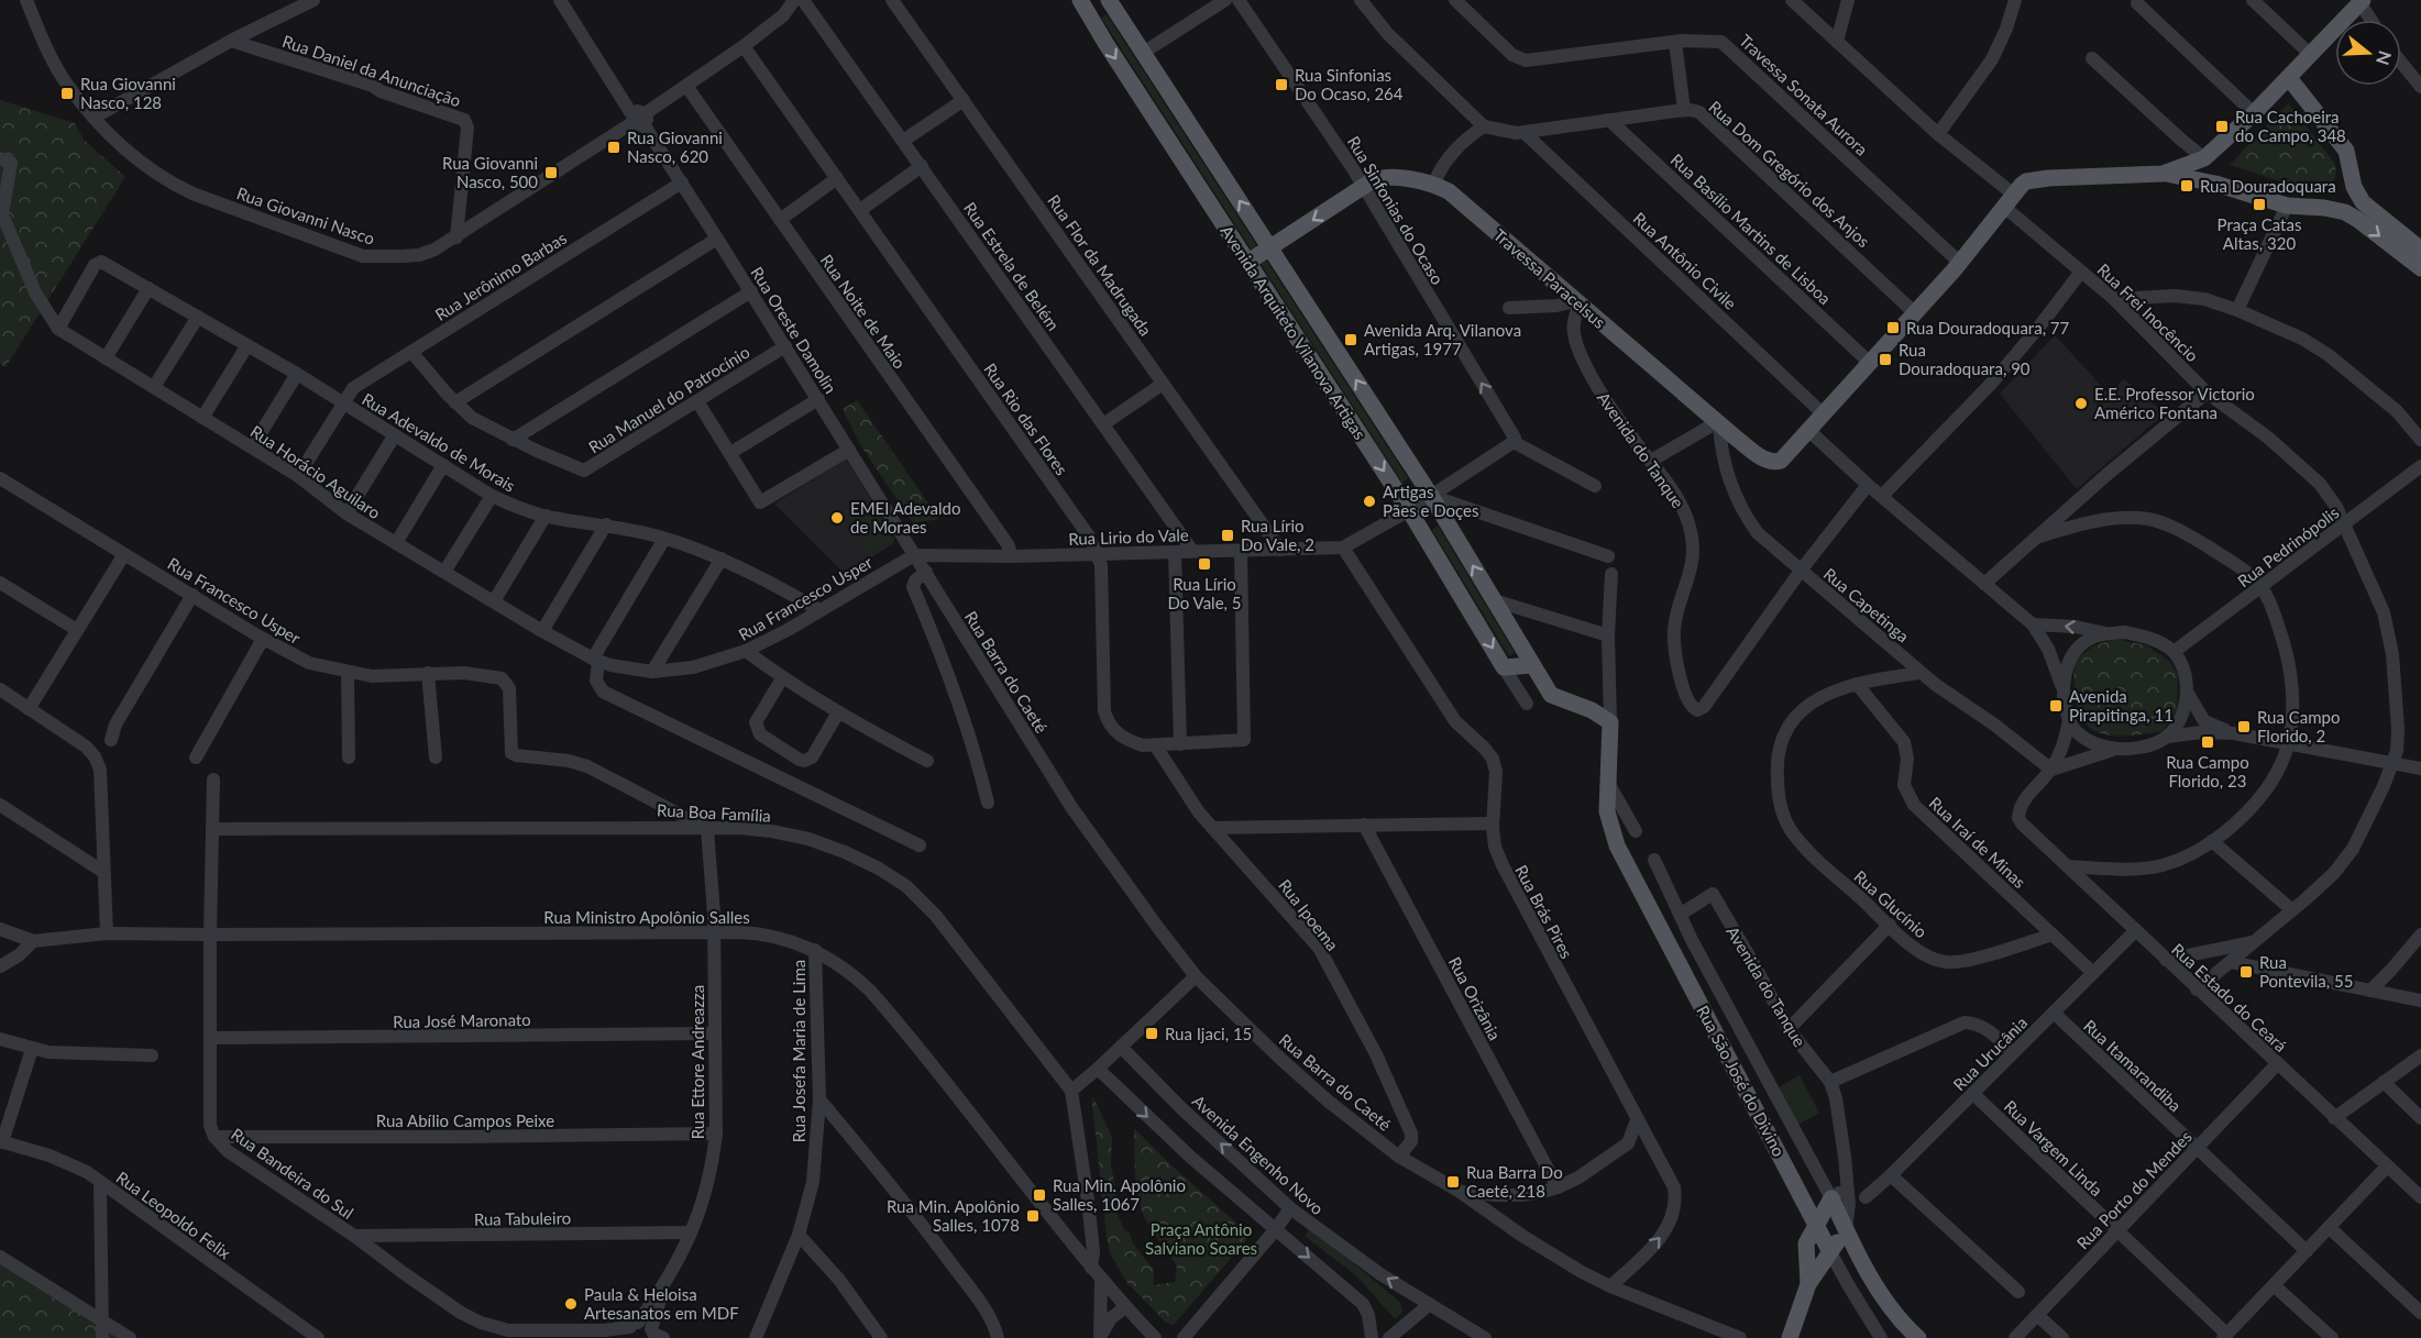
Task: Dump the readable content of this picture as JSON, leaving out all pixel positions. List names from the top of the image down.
{
  "streets": {
    "main road": ["Travessa Paracelsus", "Avenida Arquiteto Vilanova Artigas", "Rua São José do Divino"],
    "street": [
      "Rua Daniel da Anunciação",
      "Travessa Sonata Aurora",
      "Rua Dom Gregório dos Anjos",
      "Rua Sinfonias do Ocaso",
      "Rua Giovanni Nasco",
      "Rua Basílio Martins de Lisboa",
      "Rua Antônio Civile",
      "Rua Flor da Madrugada",
      "Rua Estrela de Belém",
      "Rua Jerônimo Barbas",
      "Rua Noite de Maio",
      "Rua Frei Inocêncio",
      "Rua Oreste Damolin",
      "Rua Manuel do Patrocínio",
      "Rua Rio das Flores",
      "Rua Adevaldo de Morais",
      "Avenida do Tanque",
      "Rua Horácio Aguilaro",
      "Rua Lirio do Vale",
      "Rua Pedrinópolis",
      "Rua Francesco Usper",
      "Rua Capetinga",
      "Rua Barra do Caeté",
      "Rua Boa Família",
      "Rua Iraí de Minas",
      "Rua Glucínio",
      "Rua Brás Pires",
      "Rua Ipoema",
      "Rua Ministro Apolônio Salles",
      "Rua Estado do Ceará",
      "Rua Orizânia",
      "Rua José Maronato",
      "Rua Josefa Maria de Lima",
      "Rua Urucânia",
      "Rua Ettore Andreazza",
      "Rua Itamarandiba",
      "Rua Abílio Campos Peixe",
      "Rua Vargem Linda",
      "Avenida Engenho Novo",
      "Rua Bandeira do Sul",
      "Rua Porto do Mendes",
      "Rua Leopoldo Felix",
      "Rua Tabuleiro"
    ]
  },
  "crossings": [
    ["Rua Daniel da Anunciação", "Rua Giovanni Nasco"],
    ["Rua Dom Gregório dos Anjos", "Rua Basílio Martins de Lisboa"],
    ["Rua Dom Gregório dos Anjos", "Rua Antônio Civile"],
    ["Rua Sinfonias do Ocaso", "Travessa Paracelsus"],
    ["Rua Giovanni Nasco", "Rua Noite de Maio"],
    ["Rua Giovanni Nasco", "Rua Oreste Damolin"],
    ["Rua Giovanni Nasco", "Rua Rio das Flores"],
    ["Rua Flor da Madrugada", "Rua Lirio do Vale"],
    ["Rua Estrela de Belém", "Rua Lirio do Vale"],
    ["Rua Jerônimo Barbas", "Rua Oreste Damolin"],
    ["Rua Jerônimo Barbas", "Rua Manuel do Patrocínio"],
    ["Rua Jerônimo Barbas", "Rua Adevaldo de Morais"],
    ["Rua Jerônimo Barbas", "Rua Horácio Aguilaro"],
    ["Travessa Paracelsus", "Avenida Arquiteto Vilanova Artigas"],
    ["Travessa Paracelsus", "Avenida do Tanque"],
    ["Travessa Paracelsus", "Rua Capetinga"],
    ["Rua Noite de Maio", "Rua Lirio do Vale"],
    ["Rua Frei Inocêncio", "Rua Pedrinópolis"],
    ["Rua Frei Inocêncio", "Rua Estado do Ceará"],
    ["Rua Oreste Damolin", "Rua Manuel do Patrocínio"],
    ["Rua Oreste Damolin", "Rua Lirio do Vale"],
    ["Rua Oreste Damolin", "Rua Francesco Usper"],
    ["Rua Oreste Damolin", "Rua Barra do Caeté"],
    ["Avenida Arquiteto Vilanova Artigas", "Rua São José do Divino"],
    ["Rua Rio das Flores", "Rua Lirio do Vale"],
    ["Rua Rio das Flores", "Rua Ipoema"],
    ["Rua Adevaldo de Morais", "Rua Horácio Aguilaro"],
    ["Rua Adevaldo de Morais", "Rua Francesco Usper"],
    ["Avenida do Tanque", "Rua Capetinga"],
    ["Avenida do Tanque", "Rua São José do Divino"],
    ["Rua Horácio Aguilaro", "Rua Francesco Usper"],
    ["Rua Lirio do Vale", "Rua Francesco Usper"],
    ["Rua Lirio do Vale", "Rua Barra do Caeté"],
    ["Rua Lirio do Vale", "Rua Brás Pires"],
    ["Rua Francesco Usper", "Rua Barra do Caeté"],
    ["Rua Francesco Usper", "Rua Boa Família"],
    ["Rua Francesco Usper", "Rua Ettore Andreazza"],
    ["Rua Capetinga", "Rua Glucínio"],
    ["Rua Capetinga", "Rua Estado do Ceará"],
    ["Rua Barra do Caeté", "Rua Brás Pires"],
    ["Rua Barra do Caeté", "Rua Ipoema"],
    ["Rua Boa Família", "Rua Ministro Apolônio Salles"],
    ["Rua Boa Família", "Rua Ettore Andreazza"],
    ["Rua Boa Família", "Rua Bandeira do Sul"],
    ["Rua Iraí de Minas", "Rua Glucínio"],
    ["Rua Iraí de Minas", "Rua Urucânia"],
    ["Rua Ministro Apolônio Salles", "Rua Josefa Maria de Lima"],
    ["Rua Ministro Apolônio Salles", "Rua Ettore Andreazza"],
    ["Rua Ministro Apolônio Salles", "Rua Bandeira do Sul"],
    ["Rua Estado do Ceará", "Rua Urucânia"],
    ["Rua Estado do Ceará", "Rua Porto do Mendes"],
    ["Rua José Maronato", "Rua Ettore Andreazza"],
    ["Rua José Maronato", "Rua Bandeira do Sul"],
    ["Rua Urucânia", "Rua Itamarandiba"],
    ["Rua Urucânia", "Rua Vargem Linda"],
    ["Rua Ettore Andreazza", "Rua Abílio Campos Peixe"],
    ["Rua Ettore Andreazza", "Rua Bandeira do Sul"],
    ["Rua Ettore Andreazza", "Rua Tabuleiro"],
    ["Rua Itamarandiba", "Rua Porto do Mendes"],
    ["Rua Abílio Campos Peixe", "Rua Bandeira do Sul"],
    ["Rua Vargem Linda", "Rua Porto do Mendes"],
    ["Rua Bandeira do Sul", "Rua Tabuleiro"]
  ],
  "one_way": ["Rua Sinfonias do Ocaso"],
  "parks": ["Praça Antônio Salviano Soares"],
  "places": {
    "transit": [
      "Rua Sinfonias Do Ocaso, 264",
      "Rua Giovanni Nasco, 128",
      "Rua Cachoeira do Campo, 348",
      "Rua Giovanni Nasco, 620",
      "Rua Giovanni Nasco, 500",
      "Rua Douradoquara",
      "Praça Catas Altas, 320",
      "Rua Douradoquara, 77",
      "Avenida Arq. Vilanova Artigas, 1977",
      "Rua Douradoquara, 90",
      "Rua Lírio Do Vale, 2",
      "Rua Lírio Do Vale, 5",
      "Avenida Pirapitinga, 11",
      "Rua Campo Florido, 2",
      "Rua Campo Florido, 23",
      "Rua Pontevila, 55",
      "Rua Ijaci, 15",
      "Rua Barra Do Caeté, 218",
      "Rua Min. Apolônio Salles, 1067",
      "Rua Min. Apolônio Salles, 1078"
    ],
    "other": [
      "E.E. Professor Victorio Américo Fontana",
      "Artigas Pães e Doçes",
      "EMEI Adevaldo de Moraes",
      "Paula & Heloisa Artesanatos em MDF"
    ]
  },
  "north": "right"
}
